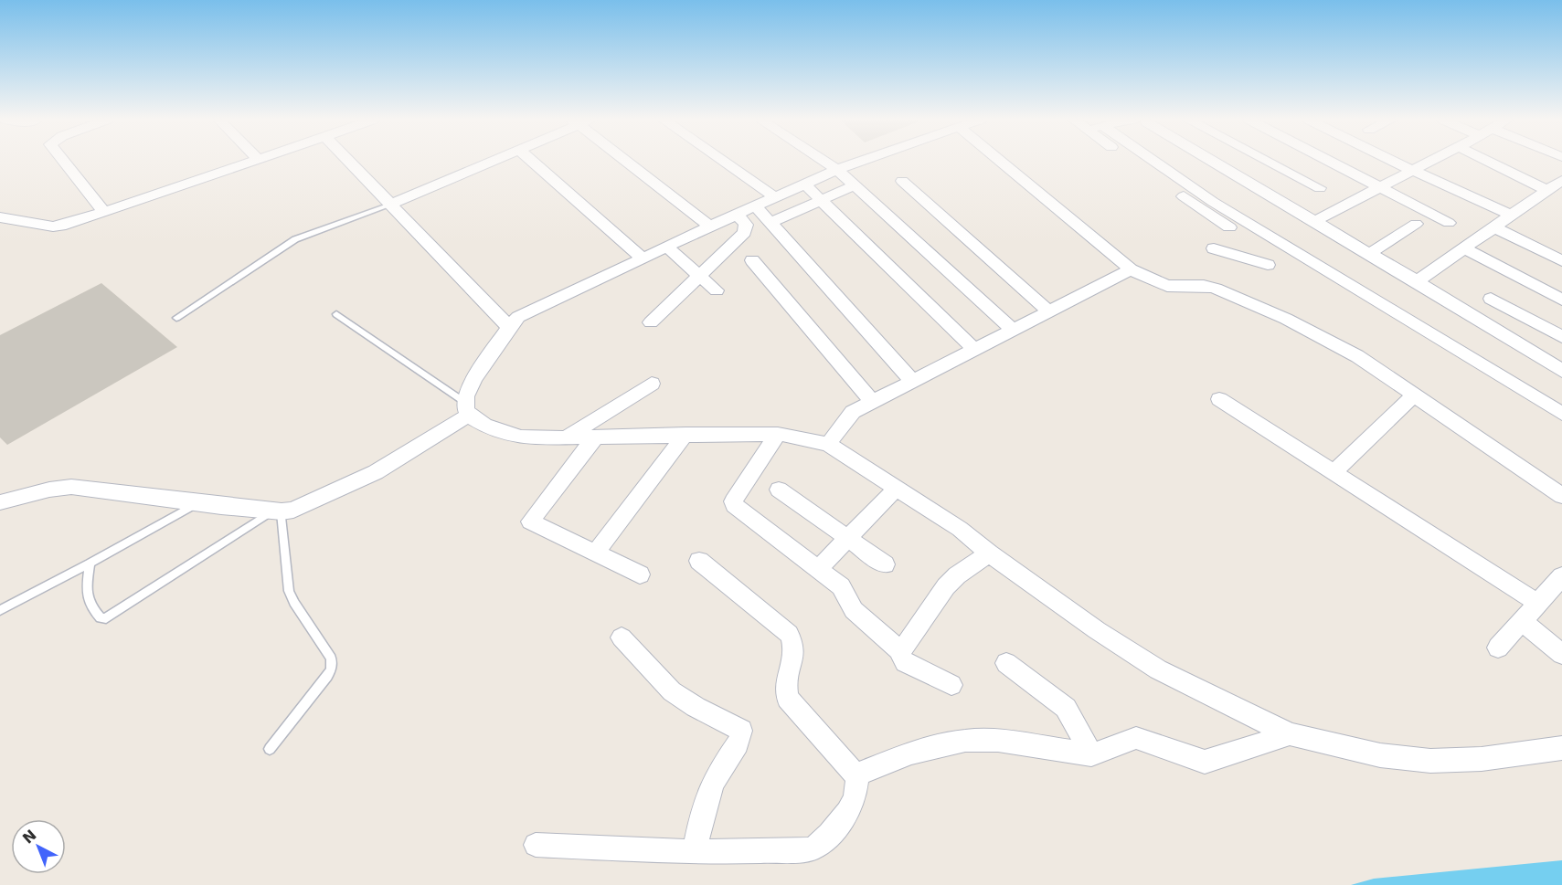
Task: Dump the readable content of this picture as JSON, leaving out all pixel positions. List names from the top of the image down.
{
  "north": "top left"
}
